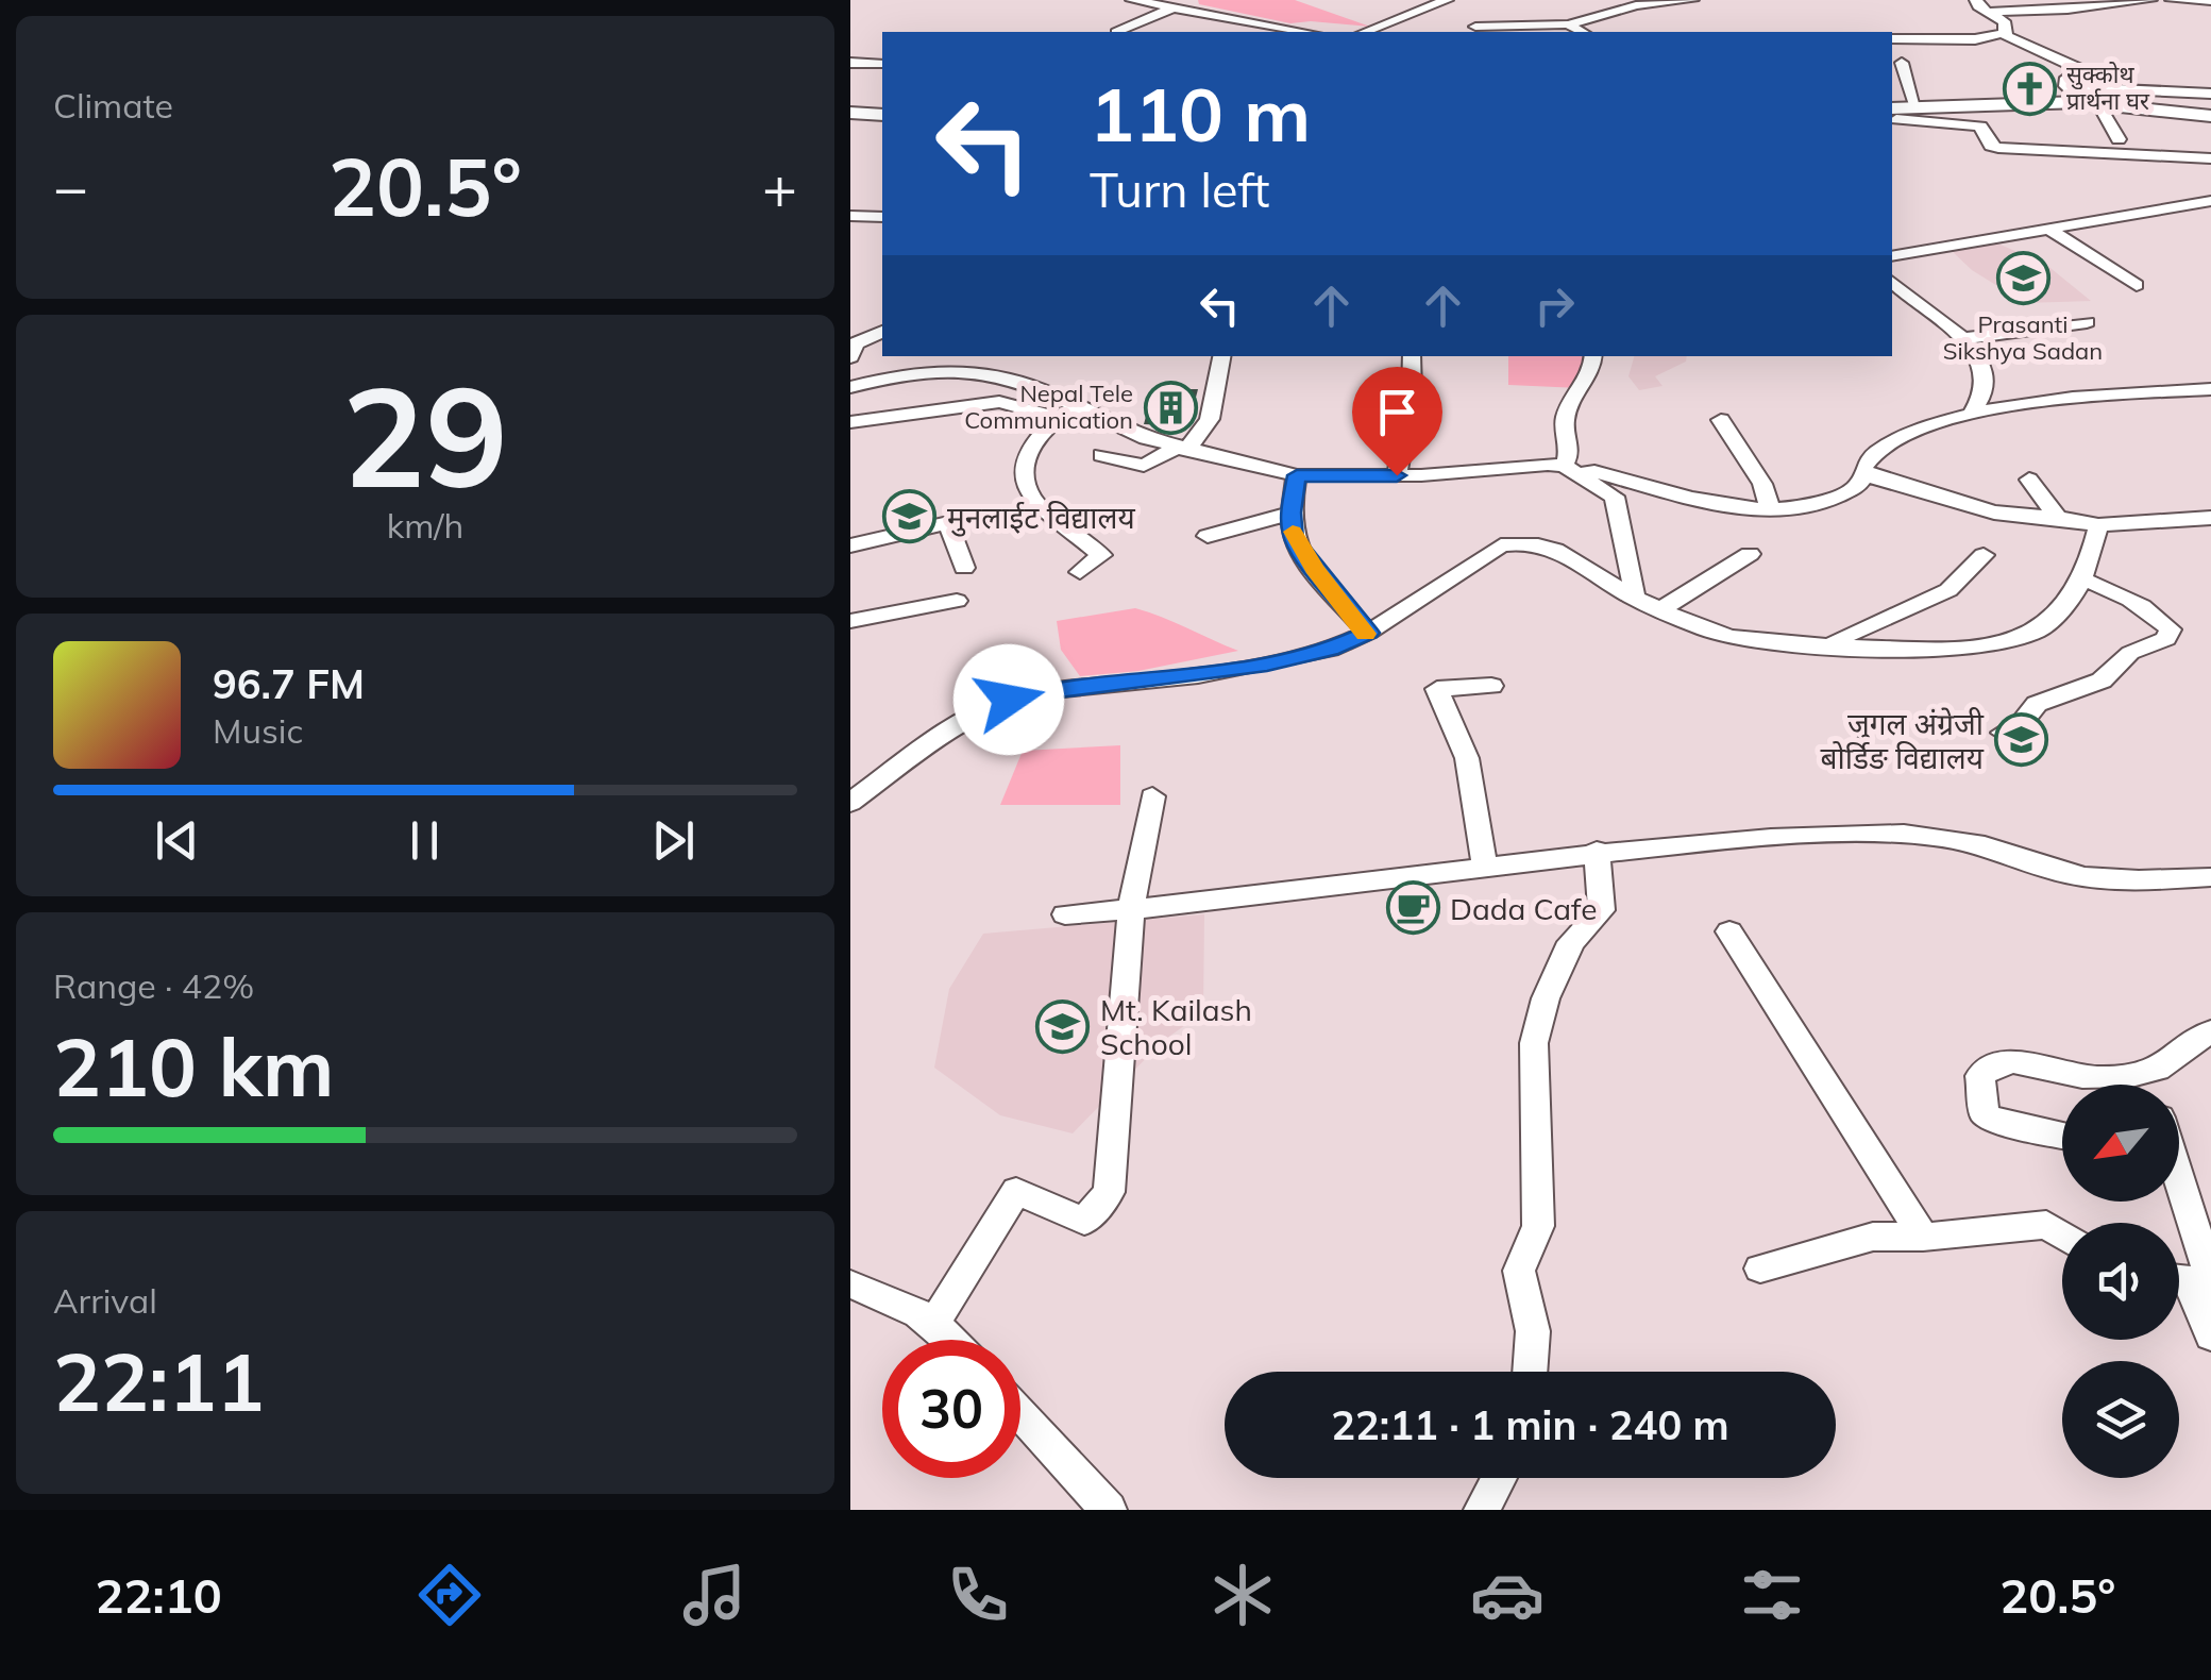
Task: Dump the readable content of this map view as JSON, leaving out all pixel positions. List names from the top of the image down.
{
  "places": {
    "church": ["सुक्कोथ प्रार्थना घर"],
    "school or university": [
      "Prasanti Sikshya Sadan",
      "मुनलाईट विद्यालय",
      "जुगल अंग्रेजी बोर्डिङ विद्यालय",
      "Mt. Kailash School"
    ],
    "building": ["Nepal Tele Communication"],
    "cafe": ["Dada Cafe"]
  },
  "north": "bottom left",
  "page": {
    "tile": [
      "Climate",
      ["29", "km/h"],
      ["Range · 42%", "210 km"],
      ["Arrival", "22:11"]
    ],
    "turn": ["110 m", "Turn left"],
    "heat": ["−", "20.5°", "+"],
    "song": ["96.7 FM", "Music"],
    "limit": "30",
    "trip": "22:11 · 1 min · 240 m",
    "tabs": ["22:10", "20.5°"]
  }
}
